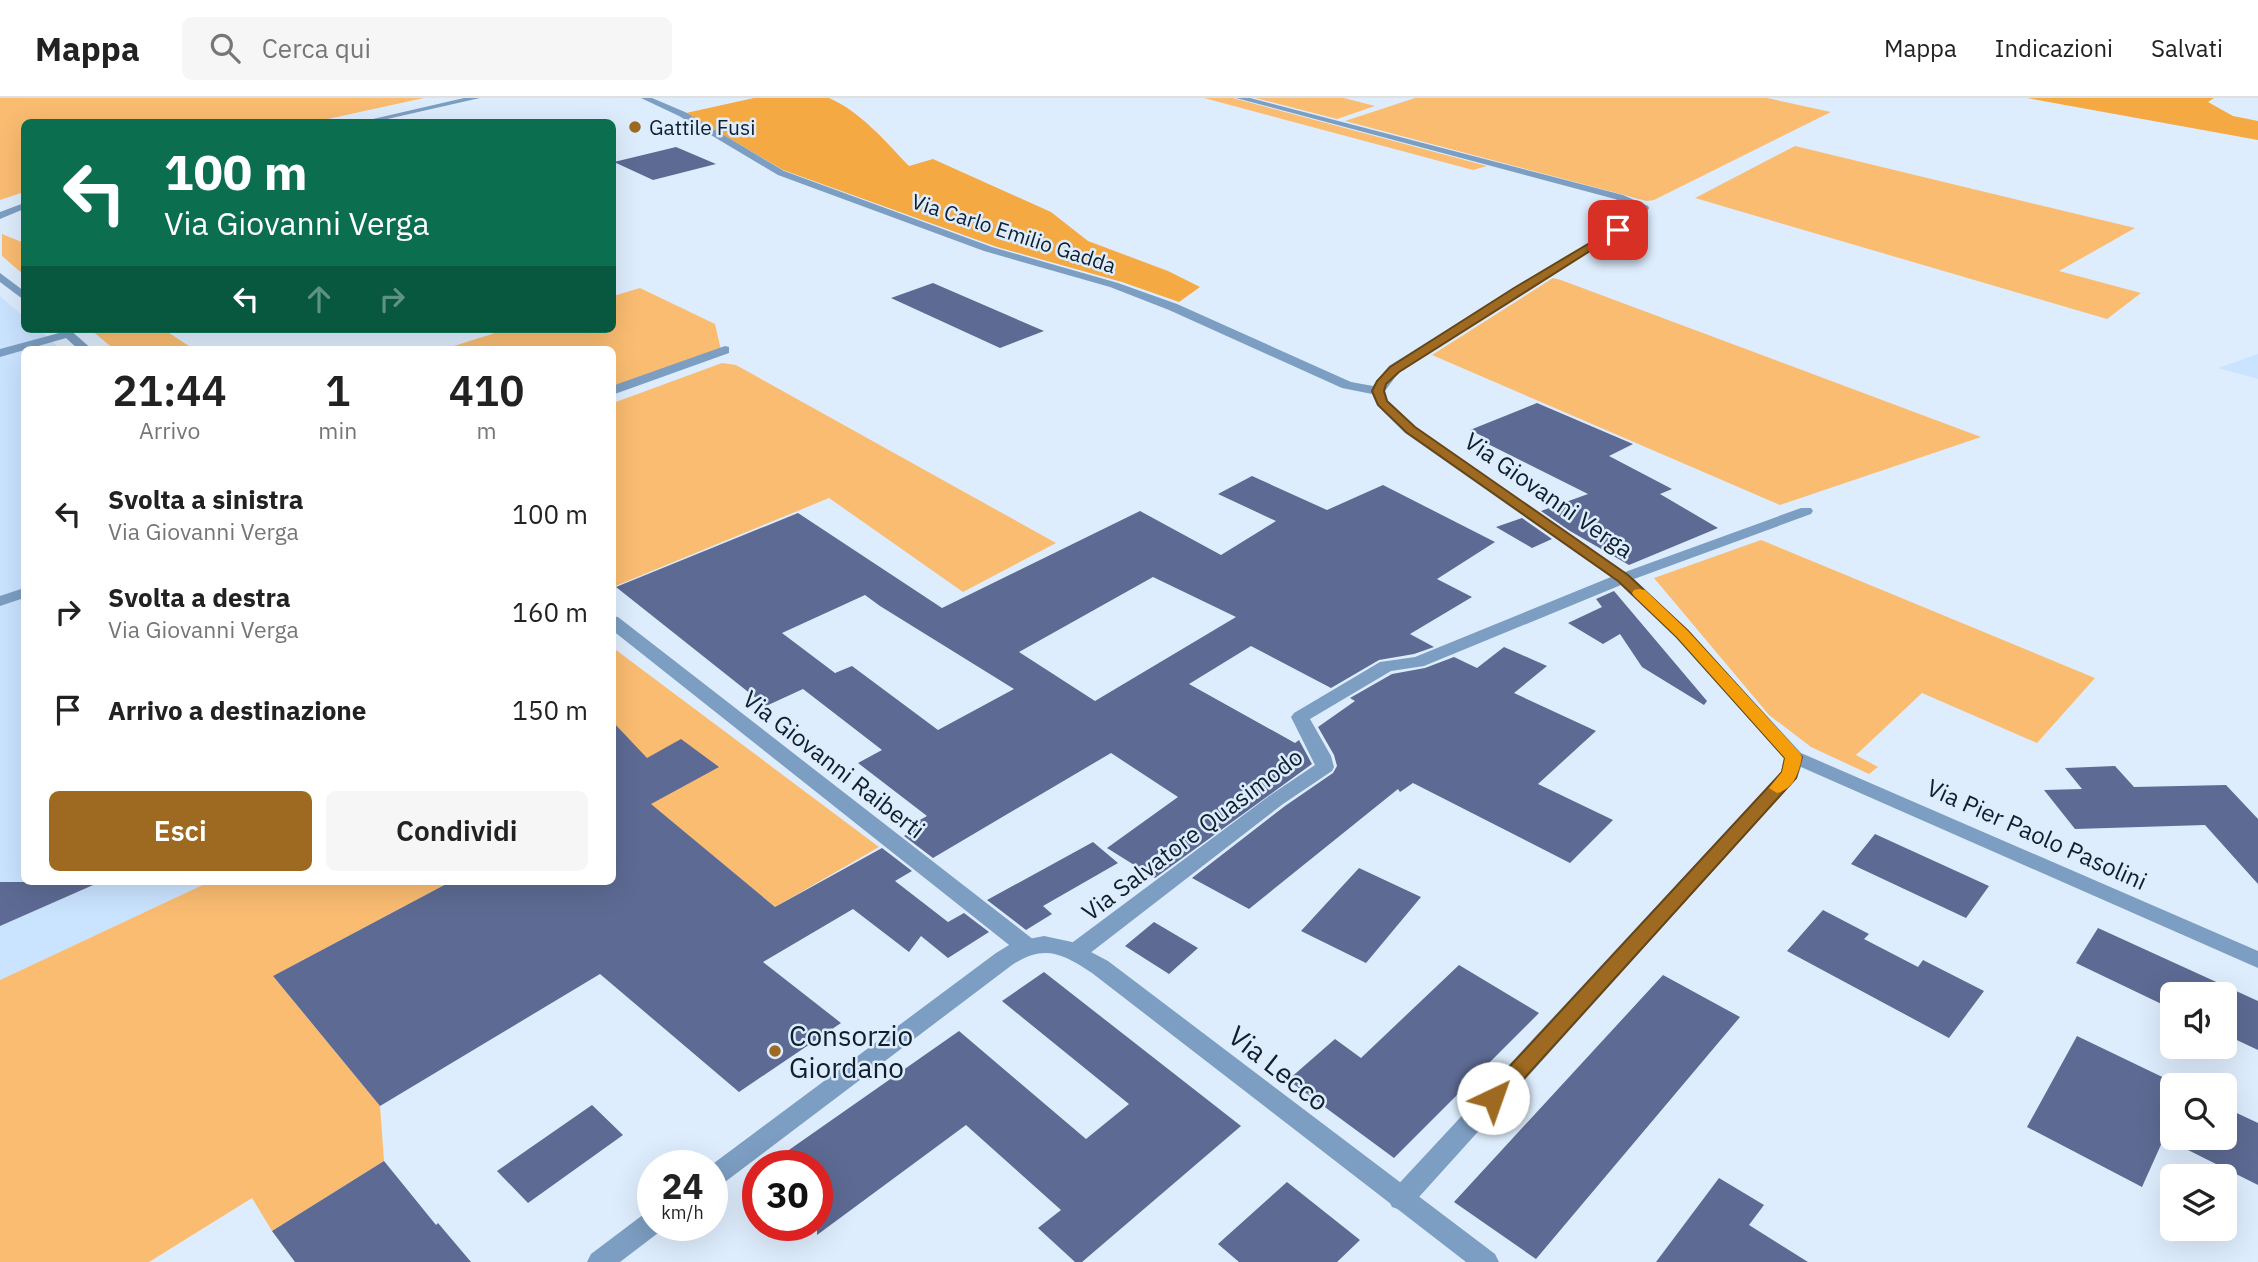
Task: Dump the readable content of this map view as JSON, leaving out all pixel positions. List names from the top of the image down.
{
  "streets": {
    "street": [
      "Via Carlo Emilio Gadda",
      "Via Giovanni Verga",
      "Via Giovanni Raiberti",
      "Via Salvatore Quasimodo",
      "Via Pier Paolo Pasolini",
      "Via Lecco"
    ]
  },
  "crossings": [
    ["Via Carlo Emilio Gadda", "Via Giovanni Verga"],
    ["Via Giovanni Verga", "Via Salvatore Quasimodo"],
    ["Via Giovanni Verga", "Via Pier Paolo Pasolini"],
    ["Via Giovanni Raiberti", "Via Lecco"],
    ["Via Salvatore Quasimodo", "Via Lecco"]
  ],
  "places": ["Gattile Fusi", "Consorzio Giordano"],
  "page": {
    "header": "Mappa",
    "search": "Cerca qui",
    "nav": ["Mappa", "Indicazioni", "Salvati"],
    "turn": ["100 m", "Via Giovanni Verga"],
    "eta": [
      "21:44",
      "Arrivo",
      "1",
      "min",
      "410",
      "m"
    ],
    "list": [
      {
        "name": "Svolta a sinistra",
        "note": "Via Giovanni Verga",
        "value": "100 m"
      },
      {
        "name": "Svolta a destra",
        "note": "Via Giovanni Verga",
        "value": "160 m"
      },
      {
        "name": "Arrivo a destinazione",
        "value": "150 m"
      }
    ],
    "buttons": ["Esci", "Condividi"],
    "speed": "24 km/h",
    "limit": "30"
  }
}
